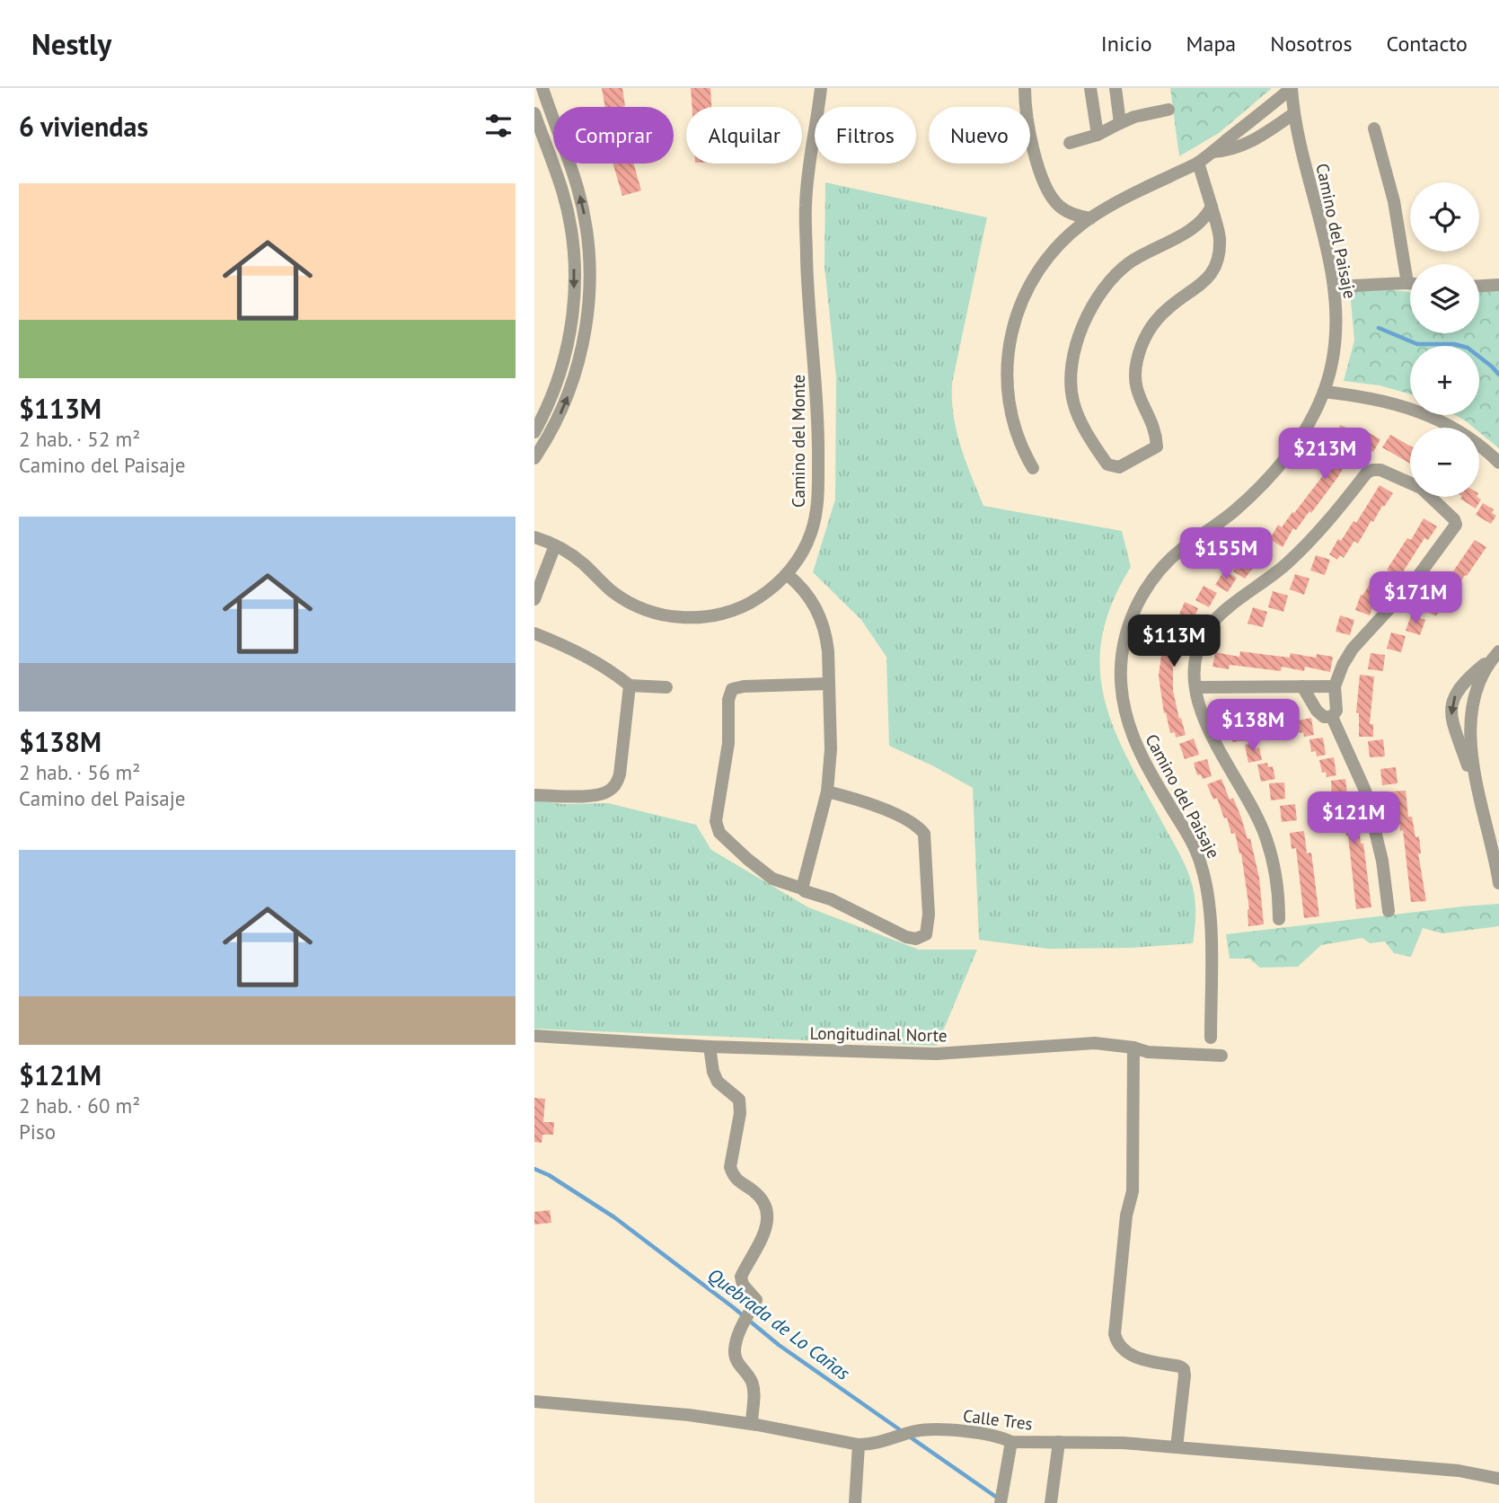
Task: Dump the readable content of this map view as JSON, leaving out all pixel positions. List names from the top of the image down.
{
  "streets": {
    "street": [
      "Camino del Paisaje",
      "Camino del Monte",
      "Longitudinal Norte",
      "Calle Tres"
    ]
  },
  "water": ["Quebrada de Lo Cañas"],
  "page": {
    "header": "Nestly",
    "nav": [
      "Inicio",
      "Mapa",
      "Nosotros",
      "Contacto"
    ],
    "heading": "6 viviendas",
    "chip": [
      "Comprar",
      "Alquilar",
      "Filtros",
      "Nuevo"
    ],
    "list": [
      {
        "name": "$113M",
        "note": "2 hab. · 52 m² · Camino del Paisaje"
      },
      {
        "name": "$138M",
        "note": "2 hab. · 56 m² · Camino del Paisaje"
      },
      {
        "name": "$121M",
        "note": "2 hab. · 60 m² · Piso"
      }
    ],
    "map_buttons": ["+", "−"],
    "price": [
      "$213M",
      "$155M",
      "$171M",
      "$113M",
      "$138M",
      "$121M"
    ]
  }
}
